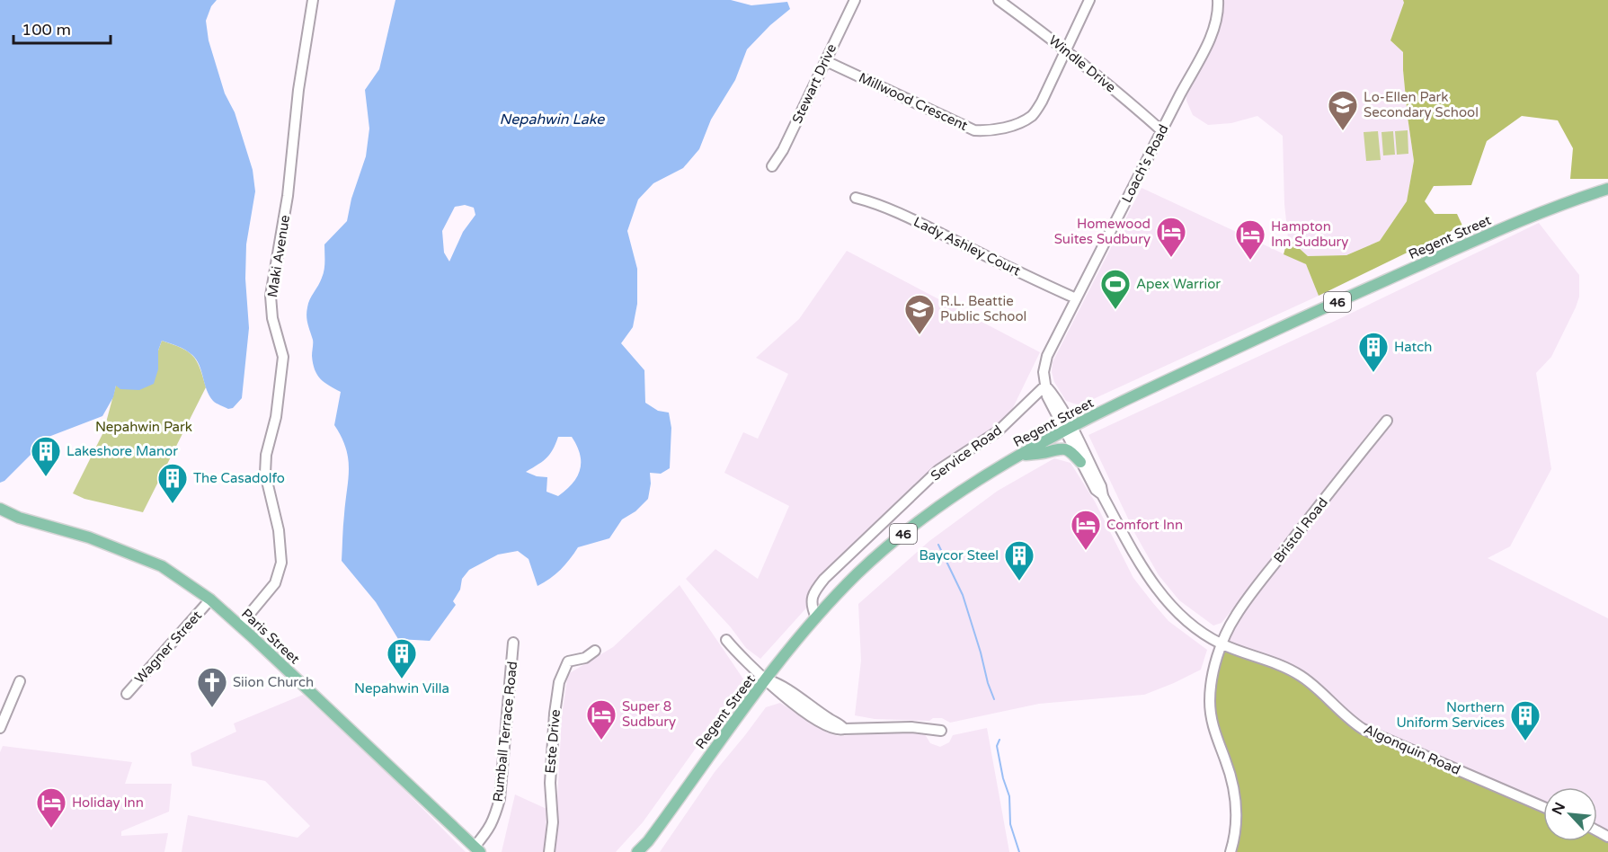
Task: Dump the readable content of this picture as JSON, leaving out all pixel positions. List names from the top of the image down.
{
  "streets": {
    "main road": ["Regent Street", "46", "Paris Street"],
    "street": [
      "Windle Drive",
      "Stewart Drive",
      "Millwood Crescent",
      "Loach's Road",
      "Lady Ashley Court",
      "Maki Avenue",
      "Service Road",
      "Bristol Road",
      "Wagner Street",
      "Rumball Terrace Road",
      "Este Drive",
      "Algonquin Road"
    ]
  },
  "crossings": [
    ["Windle Drive", "Millwood Crescent"],
    ["Windle Drive", "Loach's Road"],
    ["Stewart Drive", "Millwood Crescent"],
    ["Loach's Road", "Lady Ashley Court"],
    ["Loach's Road", "Service Road"],
    ["Regent Street", "Service Road"],
    ["Regent Street", "Algonquin Road"],
    ["Maki Avenue", "Paris Street"],
    ["Bristol Road", "Algonquin Road"],
    ["Paris Street", "Wagner Street"],
    ["Paris Street", "Rumball Terrace Road"]
  ],
  "water": ["Nepahwin Lake"],
  "parks": ["Nepahwin Park"],
  "places": {
    "school or university": ["Lo-Ellen Park Secondary School", "R.L. Beattie Public School"],
    "hotel": [
      "Homewood Suites Sudbury",
      "Hampton Inn Sudbury",
      "Comfort Inn",
      "Super 8 Sudbury",
      "Holiday Inn"
    ],
    "sports": ["Apex Warrior"],
    "building": [
      "Hatch",
      "Lakeshore Manor",
      "The Casadolfo",
      "Baycor Steel",
      "Nepahwin Villa",
      "Northern Uniform Services"
    ],
    "church": ["Siion Church"]
  },
  "scale_bar": "100 m",
  "north": "top left"
}
